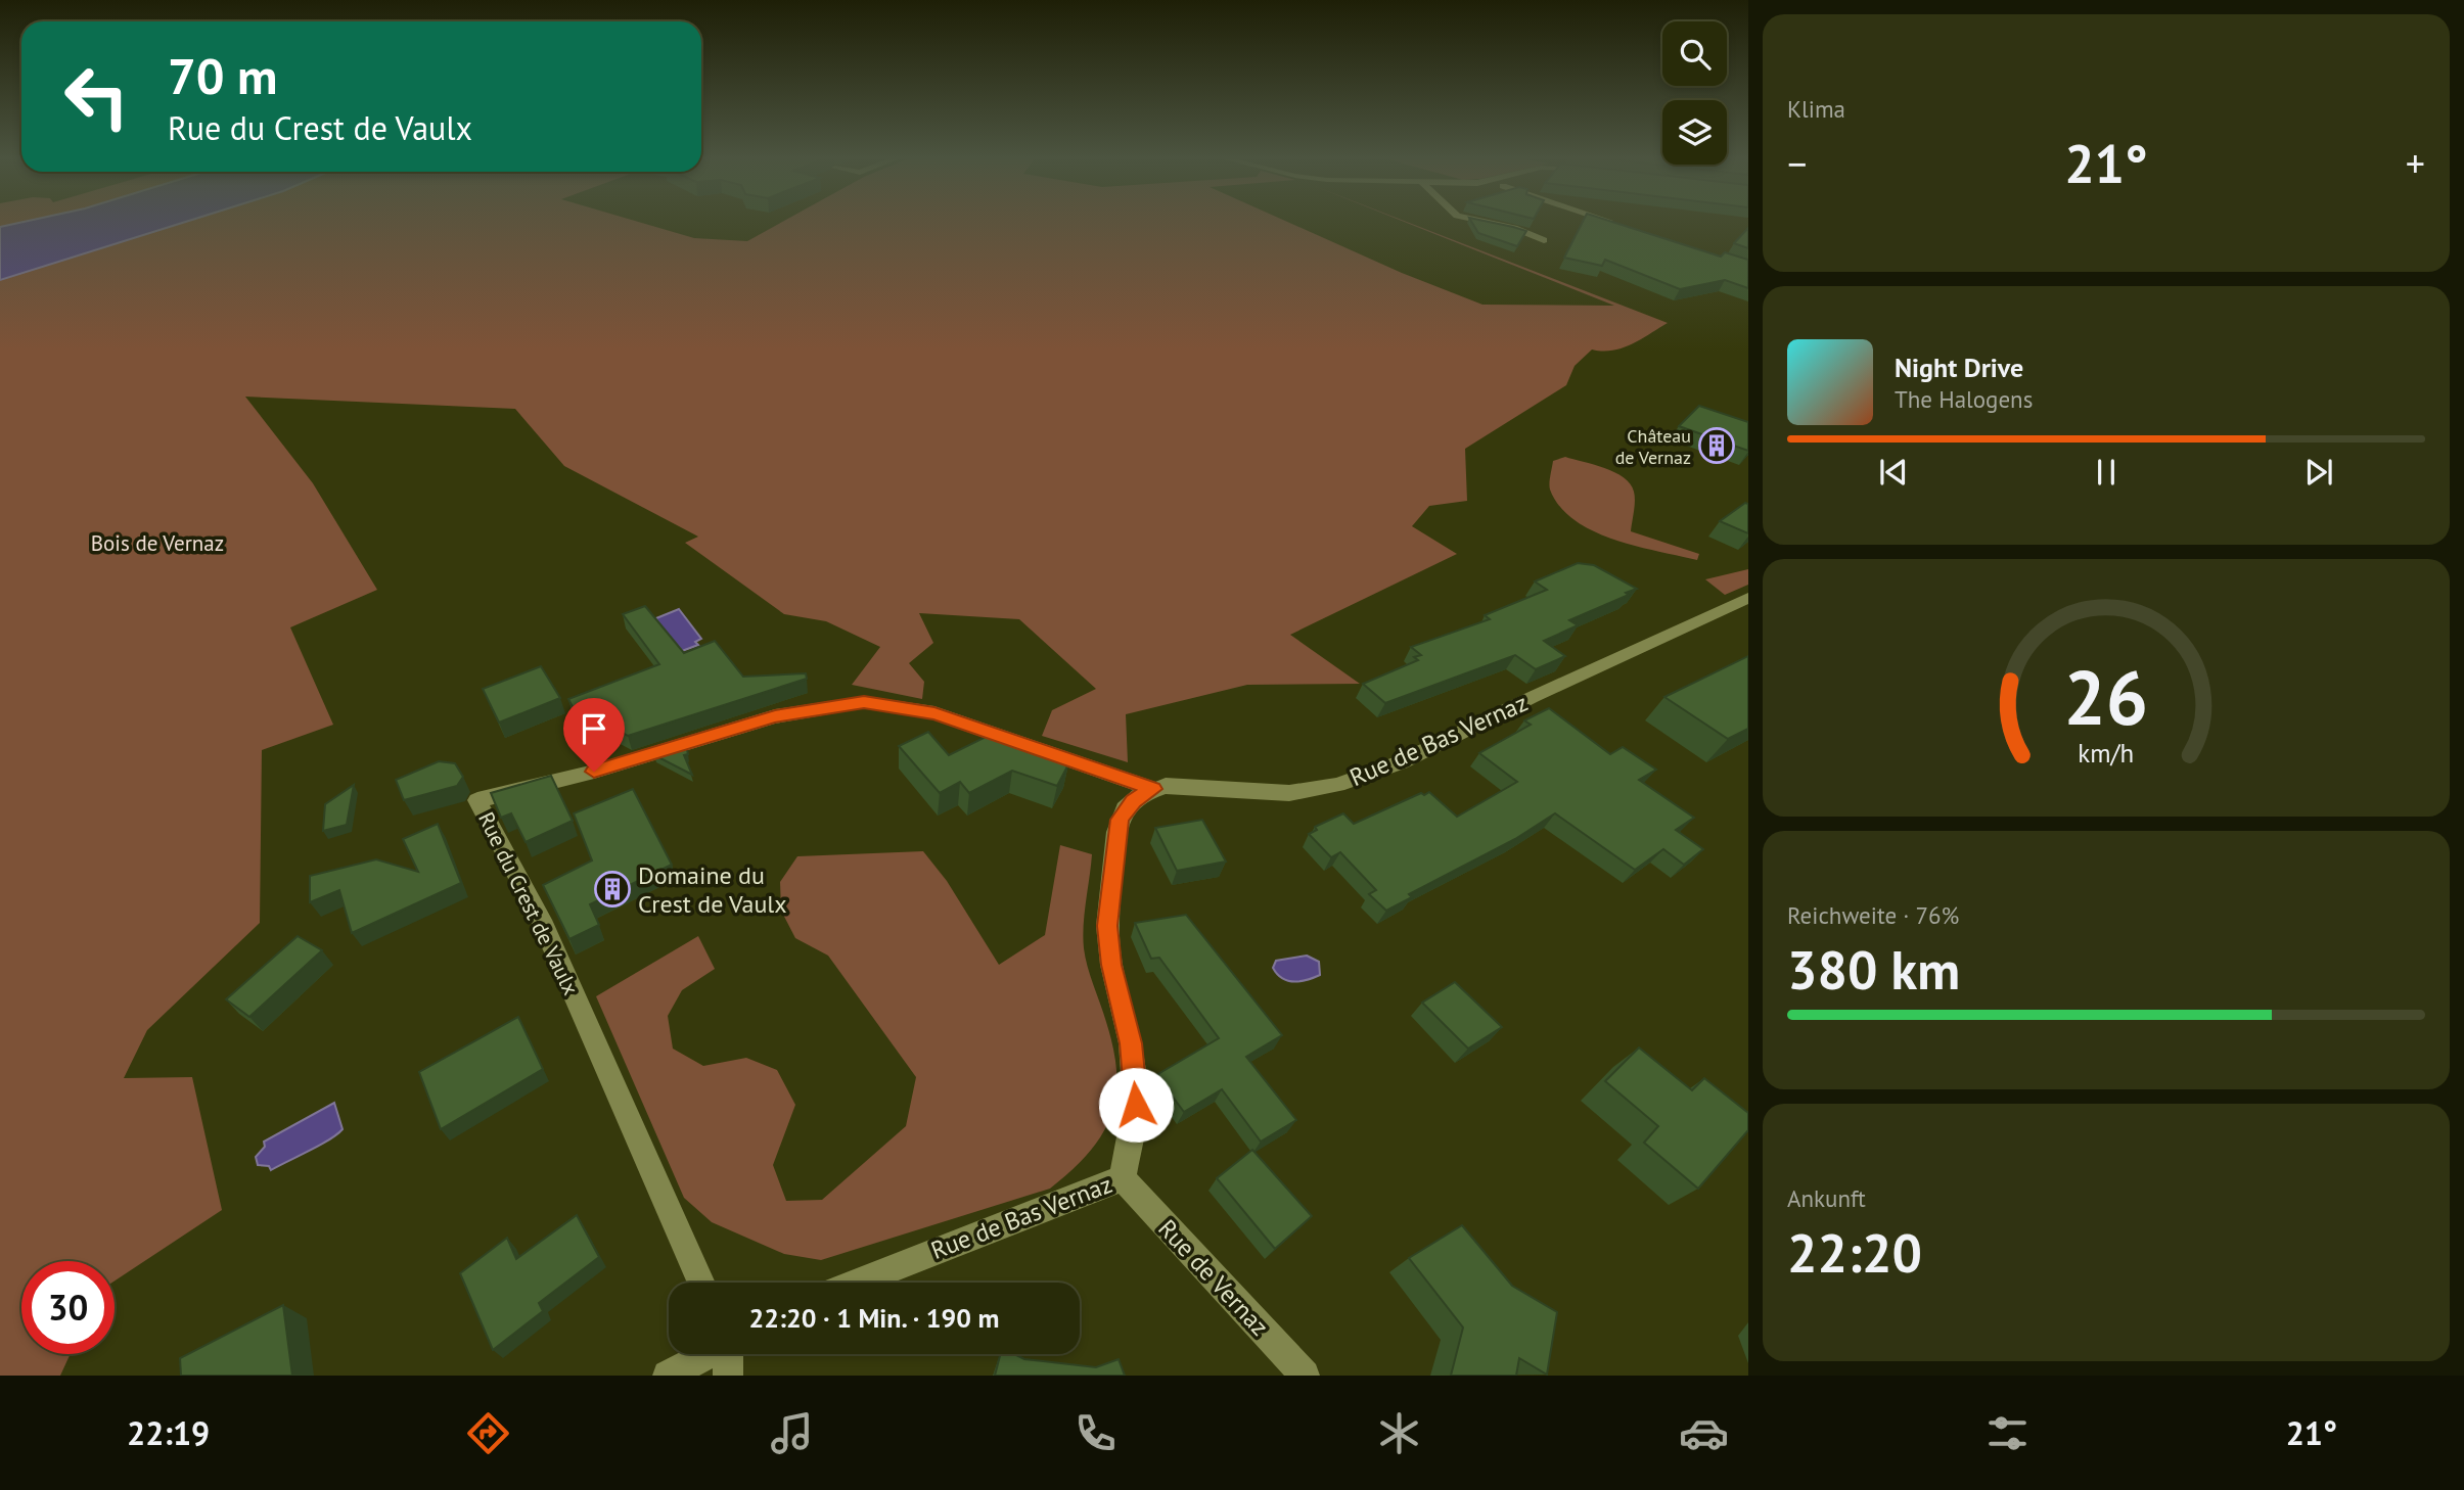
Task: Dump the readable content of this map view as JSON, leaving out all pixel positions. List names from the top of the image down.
{
  "streets": {
    "street": ["Rue de Bas Vernaz", "Rue du Crest de Vaulx", "Rue de Vernaz"]
  },
  "crossings": [
    ["Rue de Bas Vernaz", "Rue du Crest de Vaulx"],
    ["Rue de Bas Vernaz", "Rue de Vernaz"]
  ],
  "parks": ["Bois de Vernaz"],
  "places": {
    "building": ["Château de Vernaz", "Domaine du Crest de Vaulx"]
  },
  "page": {
    "tile": [
      "Klima",
      ["Reichweite · 76%", "380 km"],
      ["Ankunft", "22:20"]
    ],
    "turn": ["70 m", "Rue du Crest de Vaulx"],
    "heat": ["−", "21°", "+"],
    "song": ["Night Drive", "The Halogens"],
    "limit": "30",
    "trip": "22:20 · 1 Min. · 190 m",
    "tabs": ["22:19", "21°"],
    "gauge": ["26", "km/h"]
  }
}
